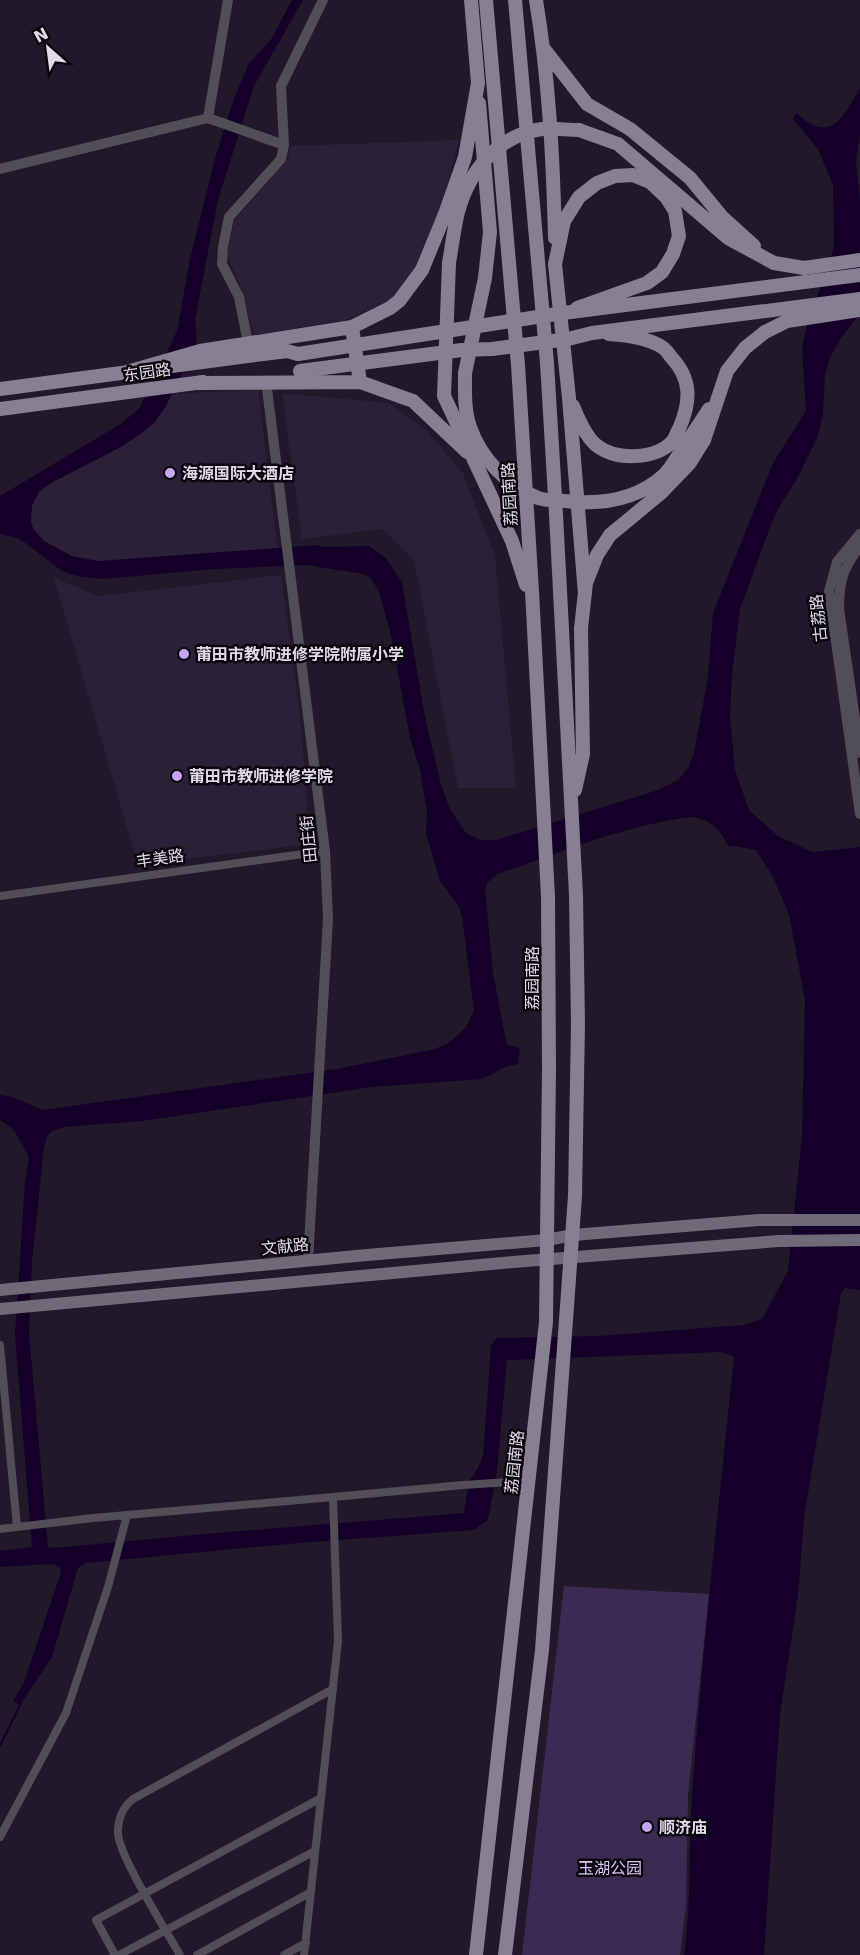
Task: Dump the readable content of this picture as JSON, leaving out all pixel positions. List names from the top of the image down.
{
  "streets": {
    "main road": ["东园路", "荔园南路", "文献路"],
    "street": ["古荔路", "田庄街", "丰美路"]
  },
  "crossings": [
    ["荔园南路", "文献路"],
    ["田庄街", "丰美路"],
    ["田庄街", "文献路"]
  ],
  "parks": ["玉湖公园"],
  "places": [
    "海源国际大酒店",
    "莆田市教师进修学院附属小学",
    "莆田市教师进修学院",
    "顺济庙"
  ],
  "north": "top left"
}
